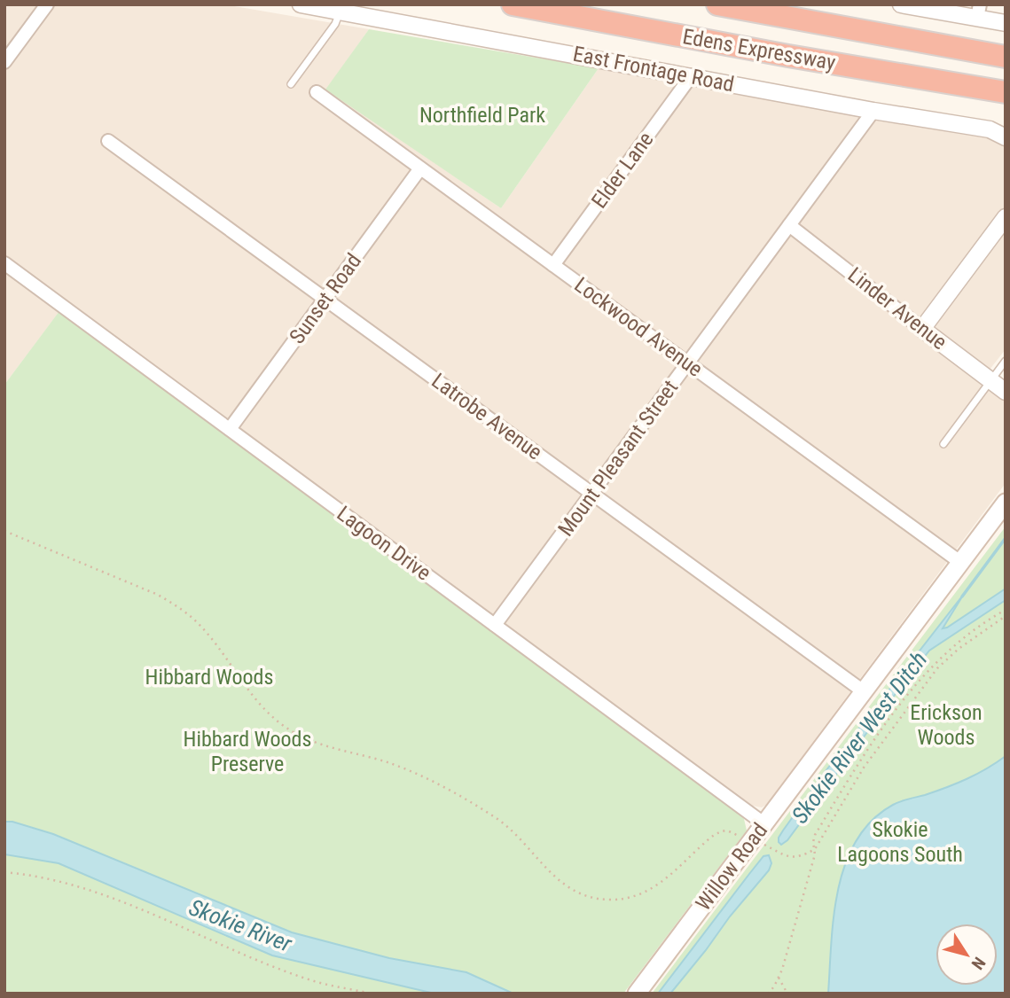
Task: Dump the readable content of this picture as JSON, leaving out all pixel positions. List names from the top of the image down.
{
  "streets": {
    "highway": ["Edens Expressway"],
    "main road": ["Willow Road"],
    "street": [
      "East Frontage Road",
      "Elder Lane",
      "Sunset Road",
      "Linder Avenue",
      "Lockwood Avenue",
      "Latrobe Avenue",
      "Mount Pleasant Street",
      "Lagoon Drive"
    ]
  },
  "crossings": [
    ["East Frontage Road", "Elder Lane"],
    ["East Frontage Road", "Mount Pleasant Street"],
    ["Elder Lane", "Lockwood Avenue"],
    ["Sunset Road", "Lockwood Avenue"],
    ["Sunset Road", "Latrobe Avenue"],
    ["Sunset Road", "Lagoon Drive"],
    ["Linder Avenue", "Mount Pleasant Street"],
    ["Lockwood Avenue", "Mount Pleasant Street"],
    ["Lockwood Avenue", "Willow Road"],
    ["Latrobe Avenue", "Mount Pleasant Street"],
    ["Latrobe Avenue", "Willow Road"],
    ["Mount Pleasant Street", "Lagoon Drive"],
    ["Lagoon Drive", "Willow Road"]
  ],
  "water": ["Skokie River West Ditch", "Skokie River"],
  "parks": [
    "Northfield Park",
    "Hibbard Woods",
    "Erickson Woods",
    "Hibbard Woods Preserve",
    "Skokie Lagoons South"
  ],
  "north": "bottom right"
}
